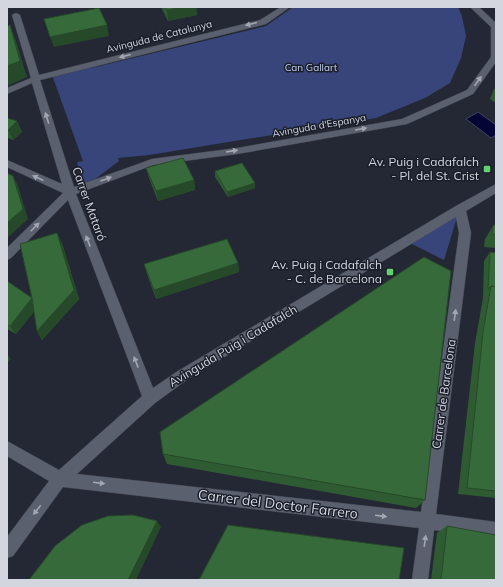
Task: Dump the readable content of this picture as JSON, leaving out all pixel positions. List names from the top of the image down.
{
  "streets": {
    "street": [
      "Avinguda de Catalunya",
      "Avinguda d'Espanya",
      "Carrer Mataró",
      "Avinguda Puig i Cadafalch",
      "Carrer de Barcelona",
      "Carrer del Doctor Farrero"
    ]
  },
  "crossings": [
    ["Avinguda de Catalunya", "Carrer Mataró"],
    ["Avinguda d'Espanya", "Carrer Mataró"],
    ["Carrer Mataró", "Avinguda Puig i Cadafalch"],
    ["Avinguda Puig i Cadafalch", "Carrer de Barcelona"],
    ["Avinguda Puig i Cadafalch", "Carrer del Doctor Farrero"],
    ["Carrer de Barcelona", "Carrer del Doctor Farrero"]
  ],
  "one_way": [
    "Avinguda de Catalunya",
    "Avinguda d'Espanya",
    "Carrer Mataró",
    "Carrer de Barcelona",
    "Carrer del Doctor Farrero"
  ],
  "parks": ["Can Gallart"],
  "places": {
    "transit": ["Av. Puig i Cadafalch - Pl, del St. Crist", "Av. Puig i Cadafalch - C. de Barcelona"]
  }
}
